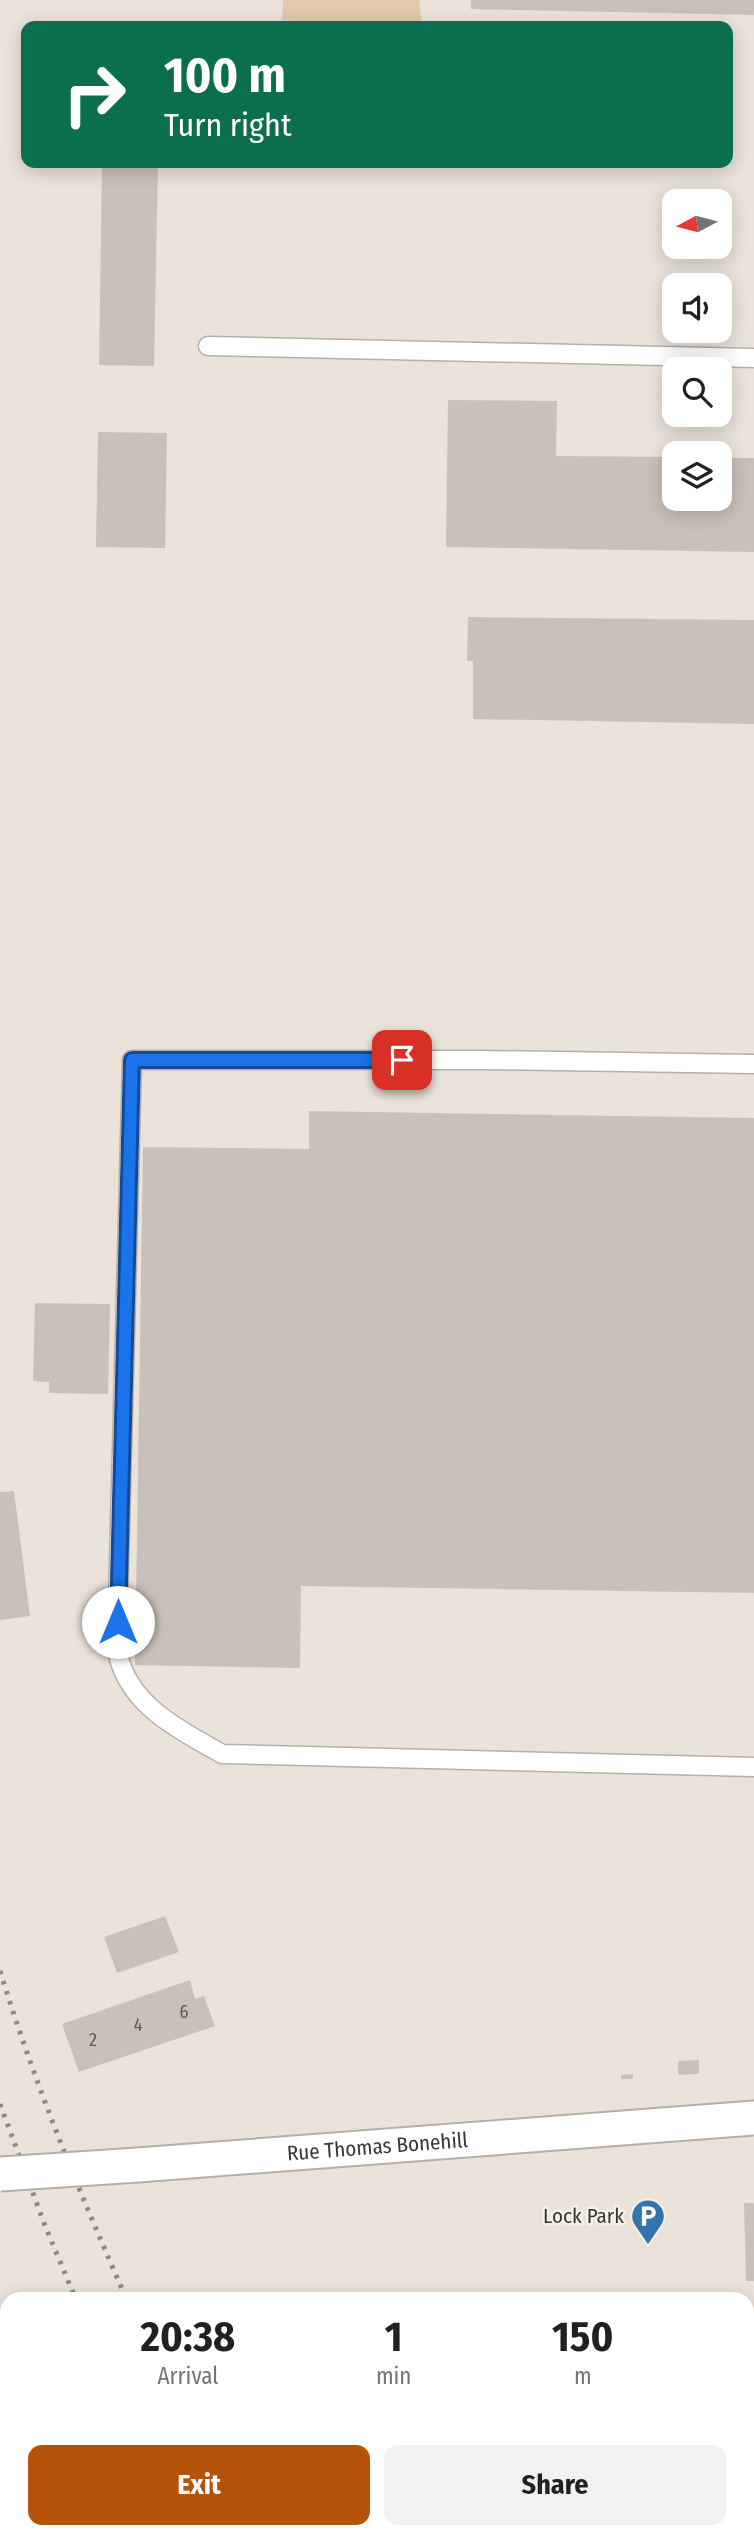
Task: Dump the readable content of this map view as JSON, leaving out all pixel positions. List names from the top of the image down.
{
  "streets": {
    "street": ["Rue Thomas Bonehill"]
  },
  "places": {
    "parking": ["Lock Park"]
  },
  "house_numbers": ["6", "4", "2"],
  "north": "left",
  "page": {
    "turn": ["100 m", "Turn right"],
    "eta": [
      "20:38",
      "Arrival",
      "1",
      "min",
      "150",
      "m"
    ],
    "buttons": ["Exit", "Share"]
  }
}
